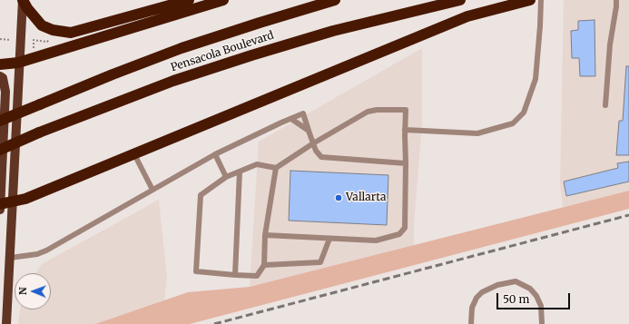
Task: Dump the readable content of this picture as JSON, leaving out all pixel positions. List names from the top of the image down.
{
  "streets": {
    "highway": ["Pensacola Boulevard"]
  },
  "places": ["Vallarta"],
  "scale_bar": "50 m",
  "north": "left"
}
